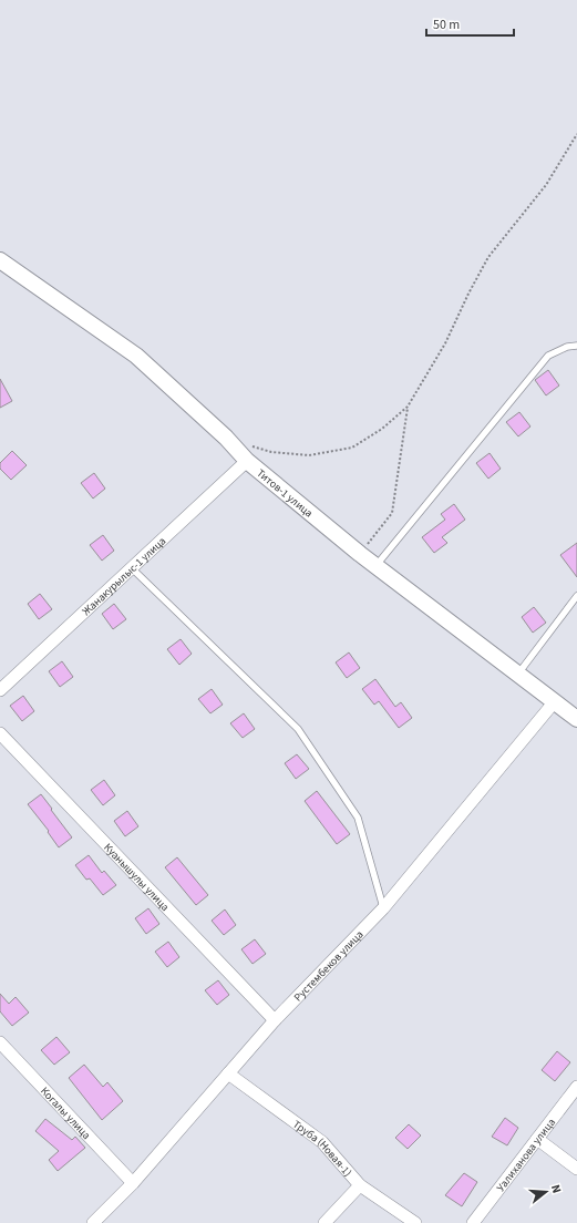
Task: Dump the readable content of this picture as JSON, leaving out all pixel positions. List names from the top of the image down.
{
  "streets": {
    "street": [
      "Титов-1 улица",
      "Жанакурылыс-1 улица",
      "Куанышулы улица",
      "Рустембеков улица",
      "Когалы улица",
      "Труба (Новая-1)",
      "Уалиханова улица"
    ]
  },
  "crossings": [
    ["Титов-1 улица", "Жанакурылыс-1 улица"],
    ["Титов-1 улица", "Рустембеков улица"],
    ["Куанышулы улица", "Рустембеков улица"],
    ["Рустембеков улица", "Когалы улица"],
    ["Рустембеков улица", "Труба (Новая-1)"]
  ],
  "scale_bar": "50 m",
  "north": "right"
}
